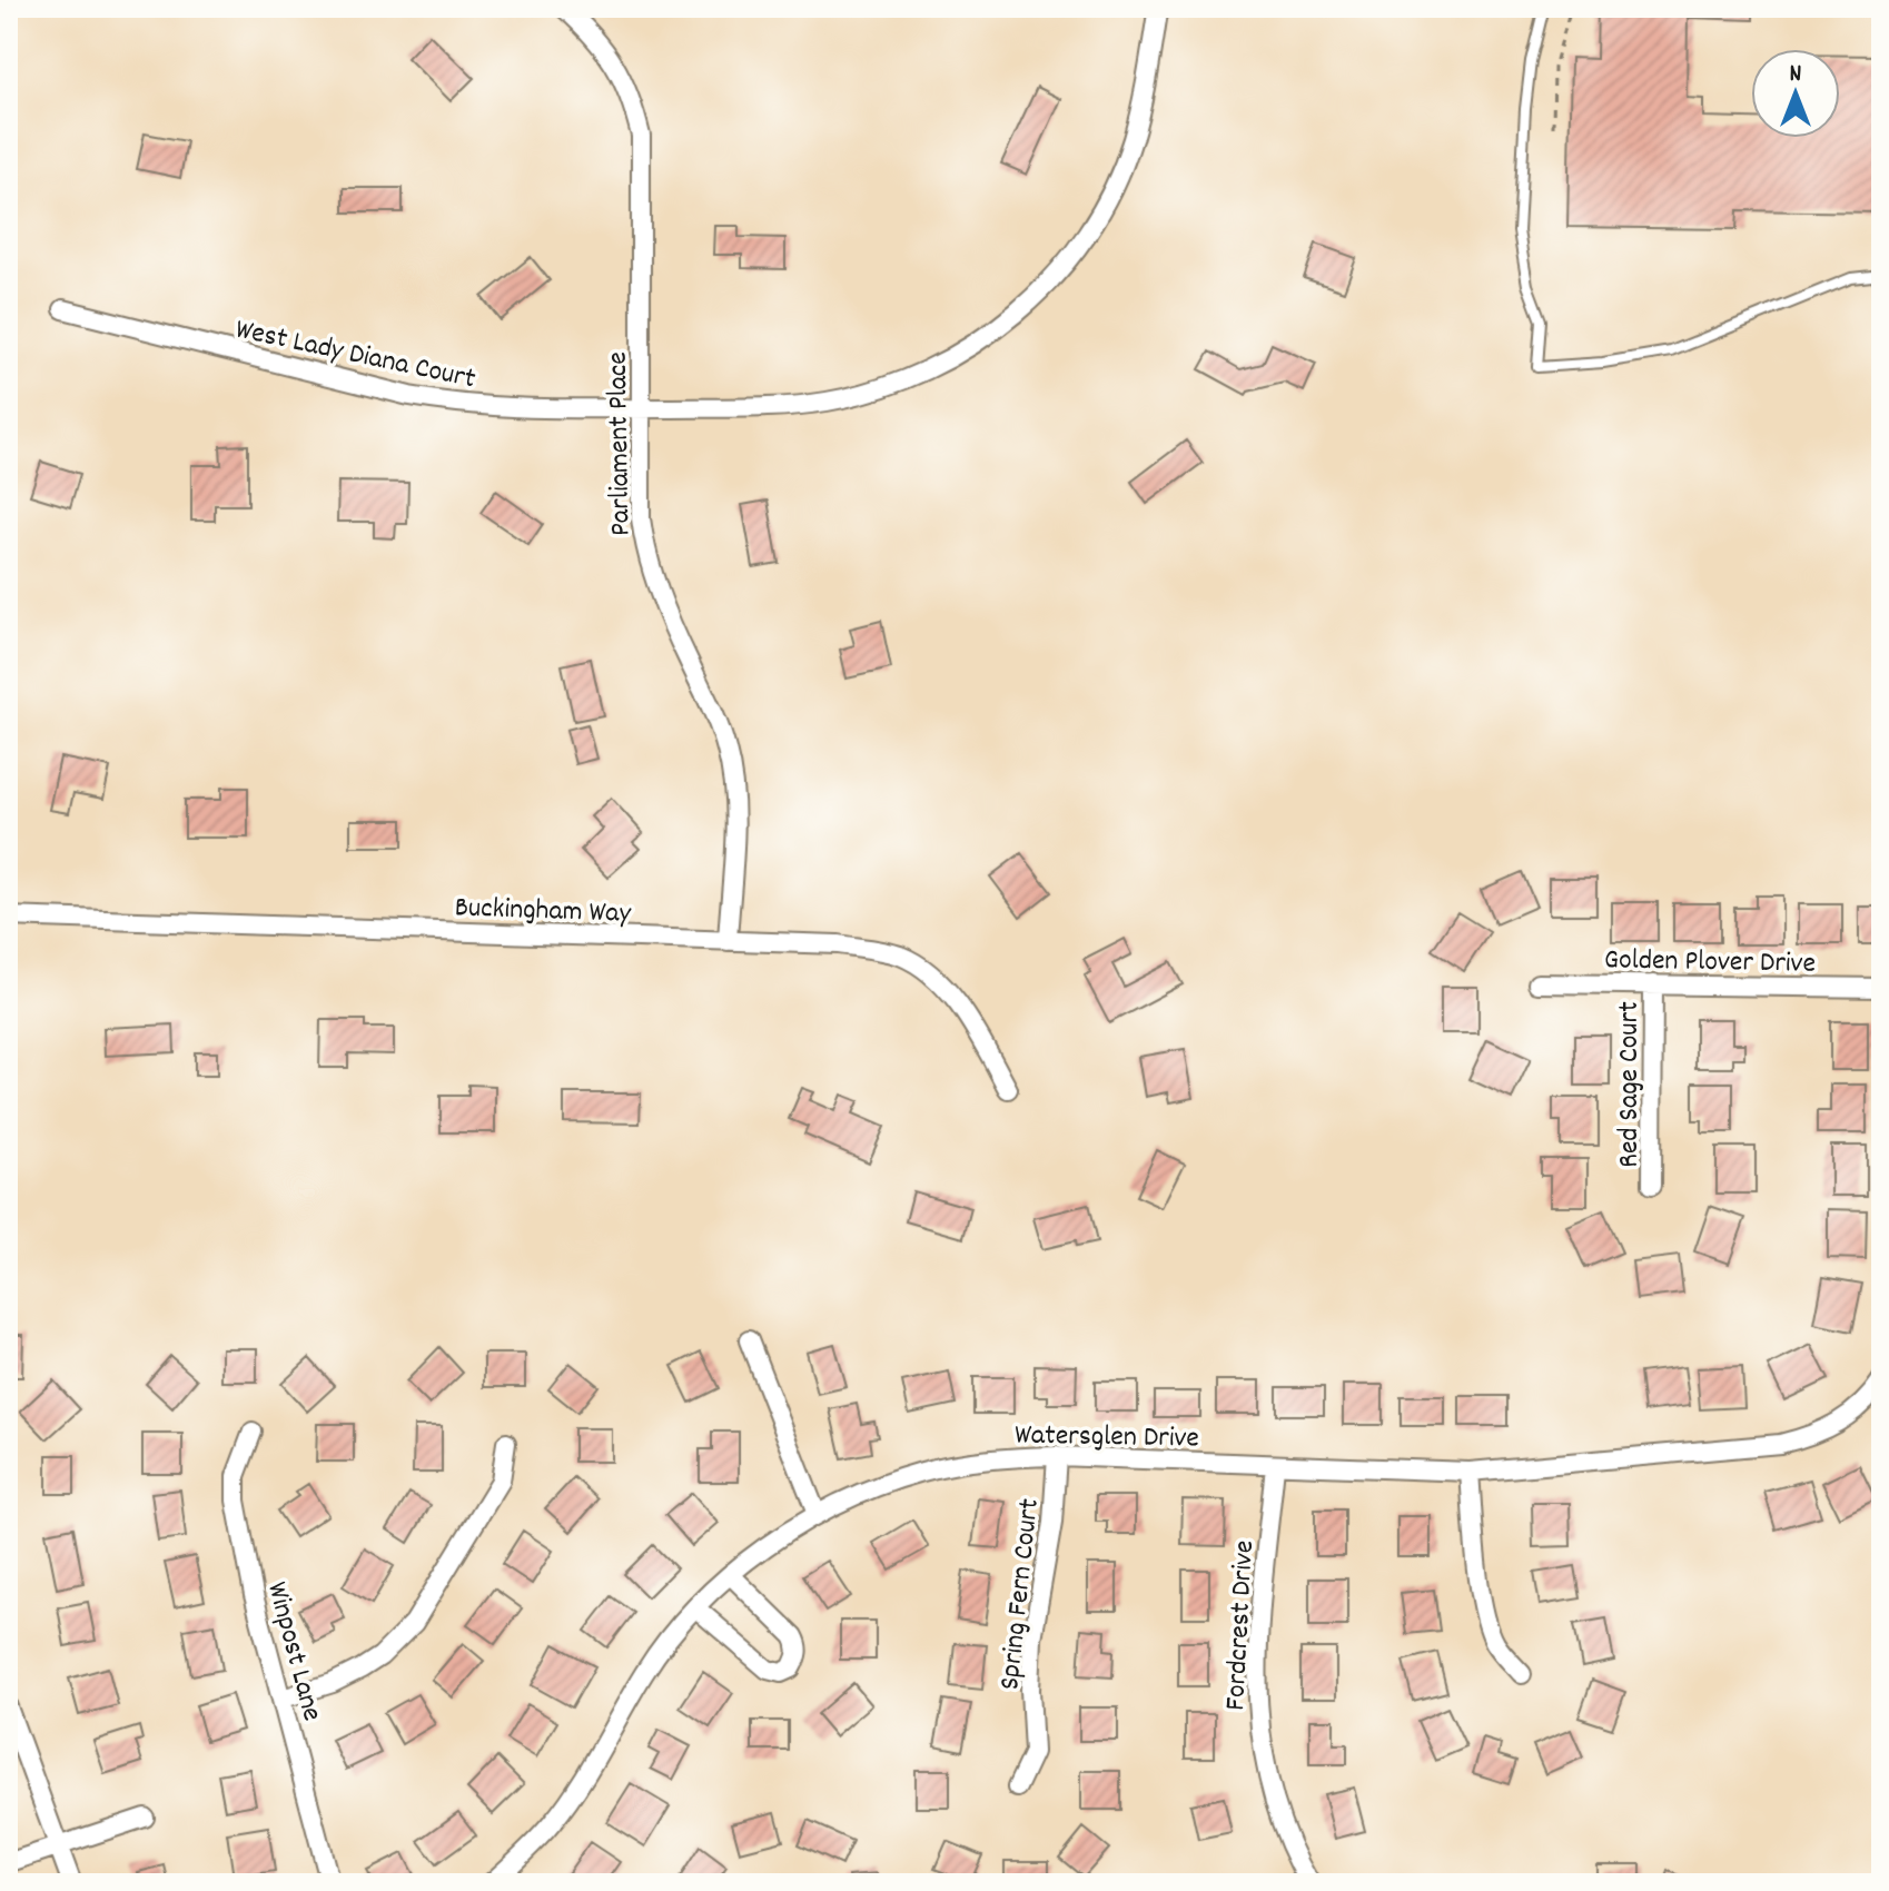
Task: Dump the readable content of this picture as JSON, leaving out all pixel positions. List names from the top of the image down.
{
  "streets": {
    "street": [
      "West Lady Diana Court",
      "Parliament Place",
      "Buckingham Way",
      "Golden Plover Drive",
      "Red Sage Court",
      "Watersglen Drive",
      "Spring Fern Court",
      "Fordcrest Drive",
      "Winpost Lane"
    ]
  },
  "crossings": [
    ["West Lady Diana Court", "Parliament Place"],
    ["Parliament Place", "Buckingham Way"],
    ["Golden Plover Drive", "Red Sage Court"],
    ["Watersglen Drive", "Spring Fern Court"],
    ["Watersglen Drive", "Fordcrest Drive"]
  ],
  "north": "top"
}
